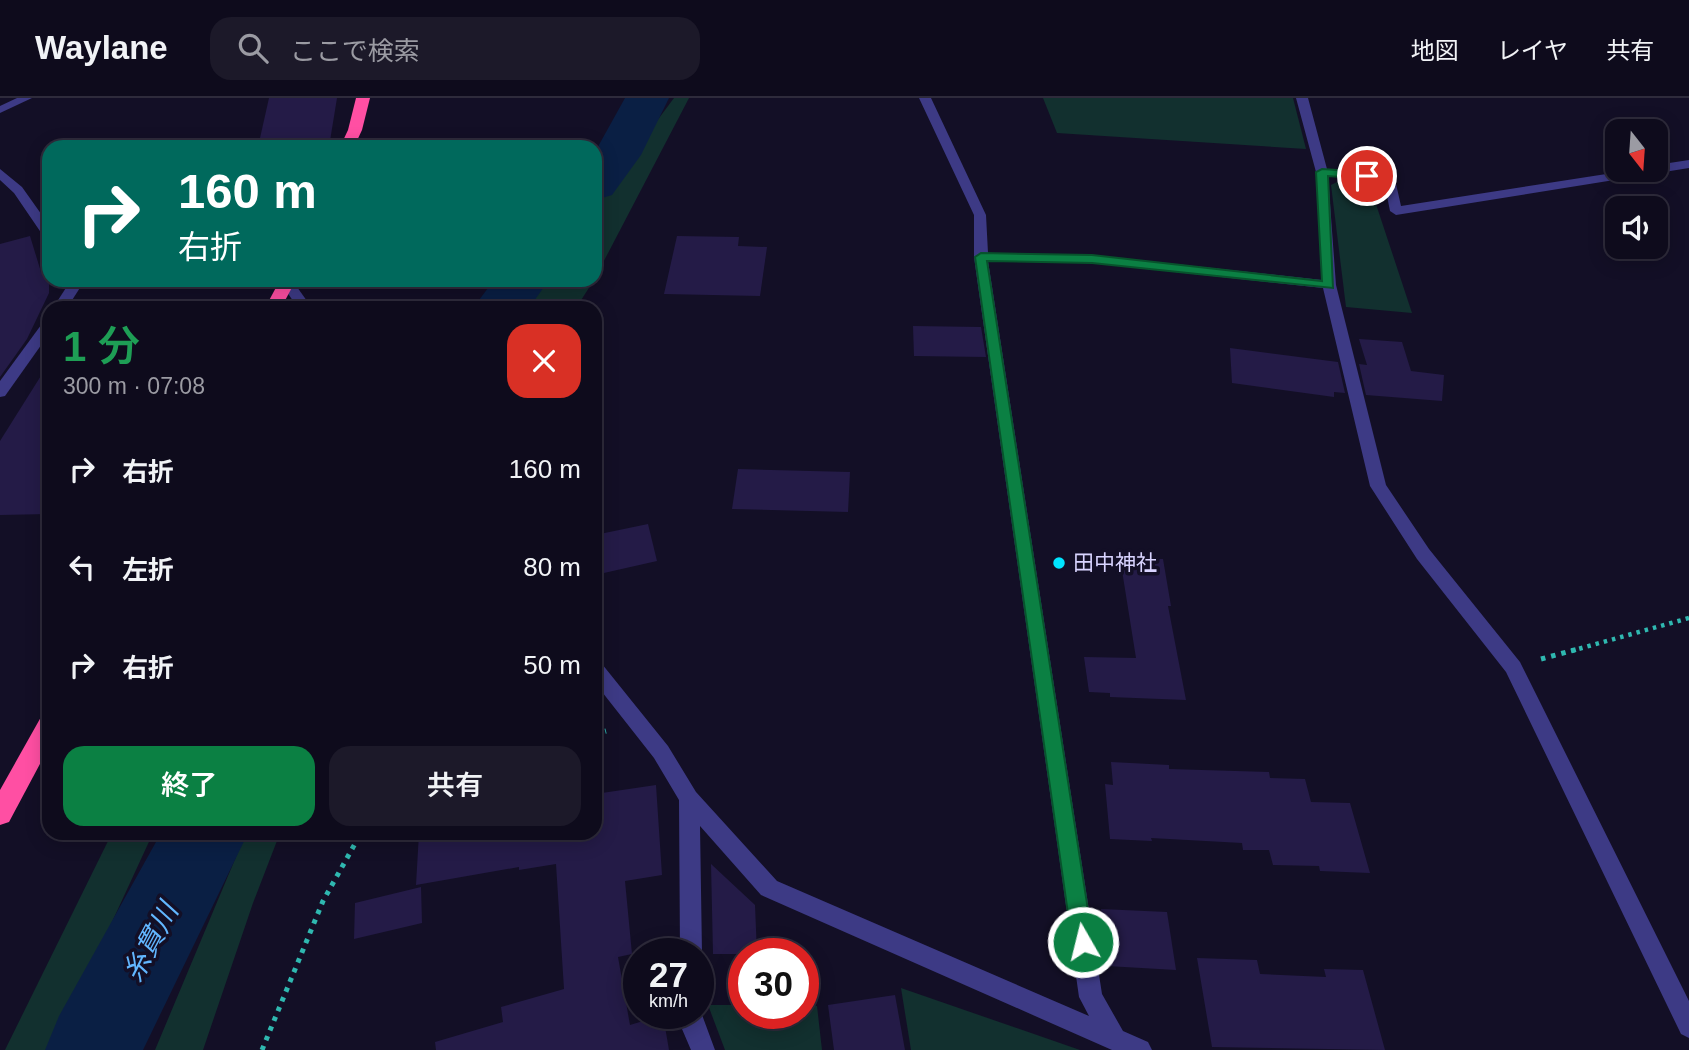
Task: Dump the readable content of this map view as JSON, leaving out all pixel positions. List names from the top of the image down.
{
  "water": ["糸貫川"],
  "places": ["田中神社"],
  "north": "bottom",
  "page": {
    "header": "Waylane",
    "search": "ここで検索",
    "nav": ["地図", "レイヤ", "共有"],
    "turn": ["160 m", "右折"],
    "heading": ["1 分", "300 m · 07:08"],
    "list": [
      {
        "name": "右折",
        "value": "160 m"
      },
      {
        "name": "左折",
        "value": "80 m"
      },
      {
        "name": "右折",
        "value": "50 m"
      }
    ],
    "buttons": ["終了", "共有"],
    "speed": "27 km/h",
    "limit": "30"
  }
}
